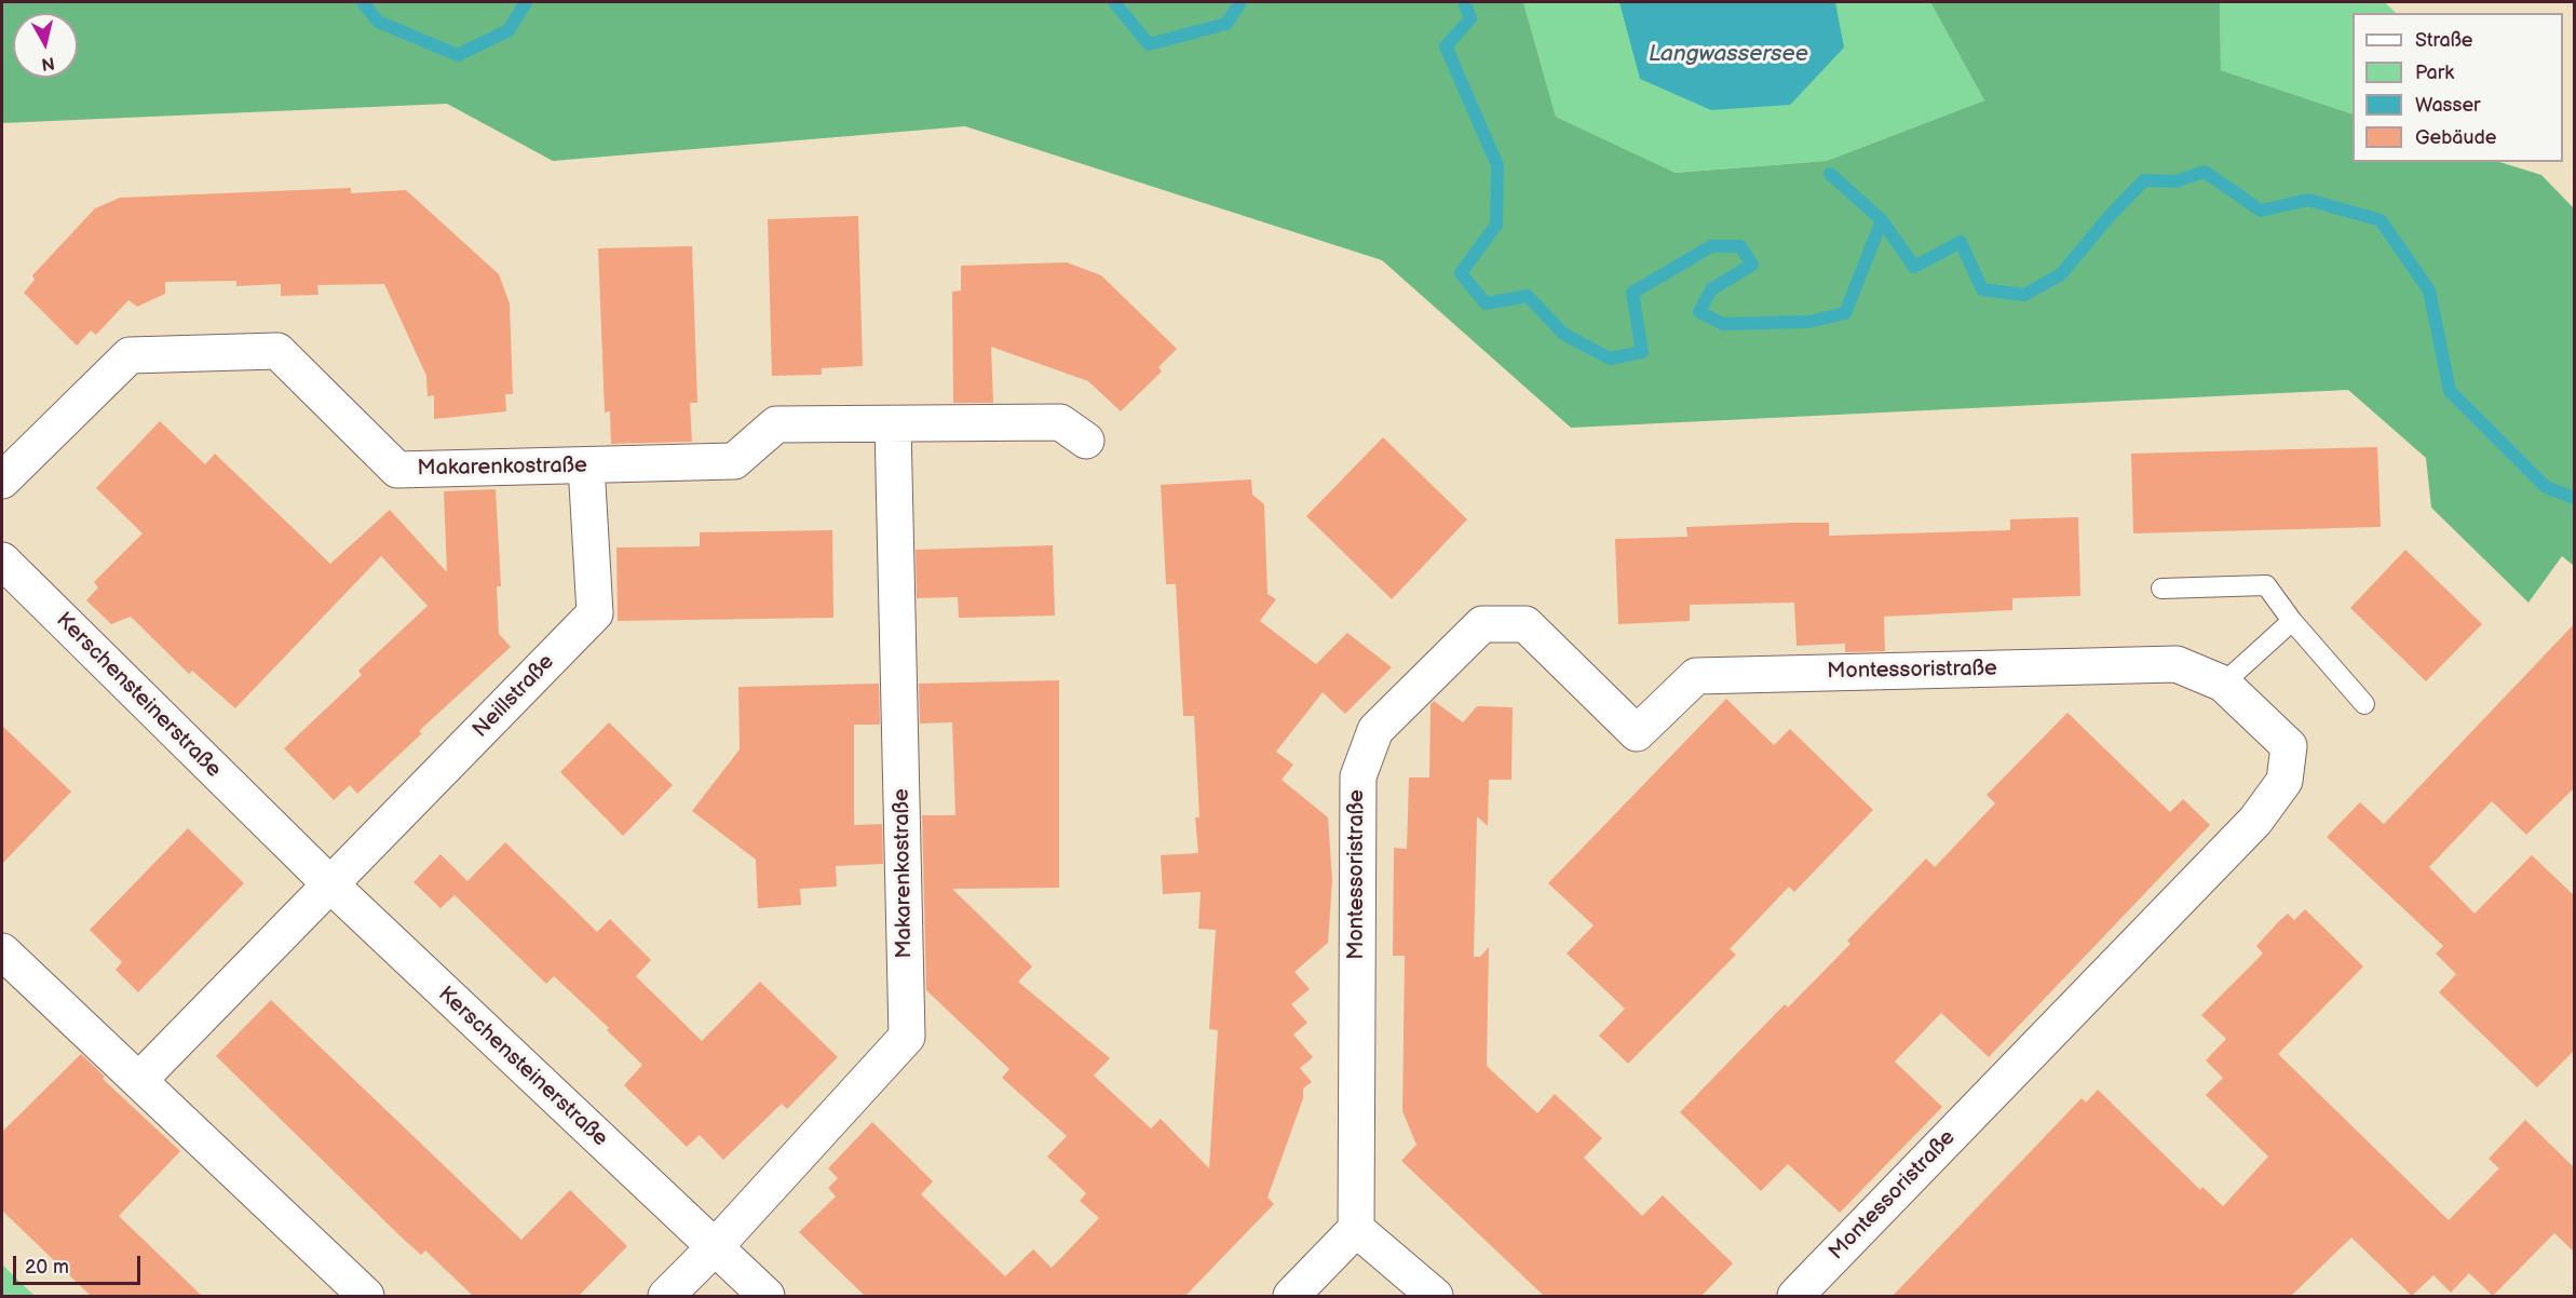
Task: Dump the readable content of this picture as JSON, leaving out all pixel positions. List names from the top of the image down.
{
  "streets": {
    "street": [
      "Makarenkostraße",
      "Montessoristraße",
      "Kerschensteinerstraße",
      "Neillstraße"
    ]
  },
  "crossings": [
    ["Makarenkostraße", "Kerschensteinerstraße"],
    ["Makarenkostraße", "Neillstraße"],
    ["Kerschensteinerstraße", "Neillstraße"]
  ],
  "water": ["Langwassersee"],
  "legend": [
    "Straße",
    "Park",
    "Wasser",
    "Gebäude"
  ],
  "scale_bar": "20 m",
  "north": "bottom"
}
